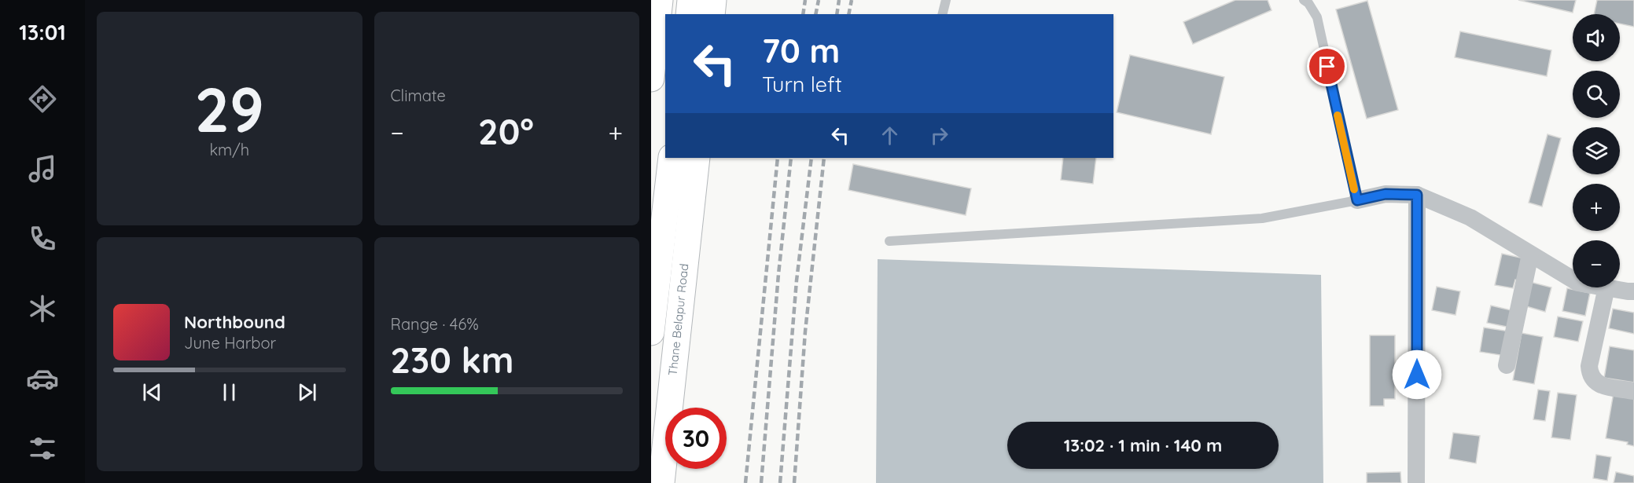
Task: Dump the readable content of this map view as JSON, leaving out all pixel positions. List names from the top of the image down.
{
  "streets": {
    "main road": ["Thane Belapur Road"]
  },
  "page": {
    "tabs": "13:01",
    "tile": [
      ["29", "km/h"],
      "Climate",
      ["Range · 46%", "230 km"]
    ],
    "map_buttons": ["+", "−"],
    "turn": ["70 m", "Turn left"],
    "heat": ["−", "20°", "+"],
    "song": ["Northbound", "June Harbor"],
    "limit": "30",
    "trip": "13:02 · 1 min · 140 m"
  }
}
